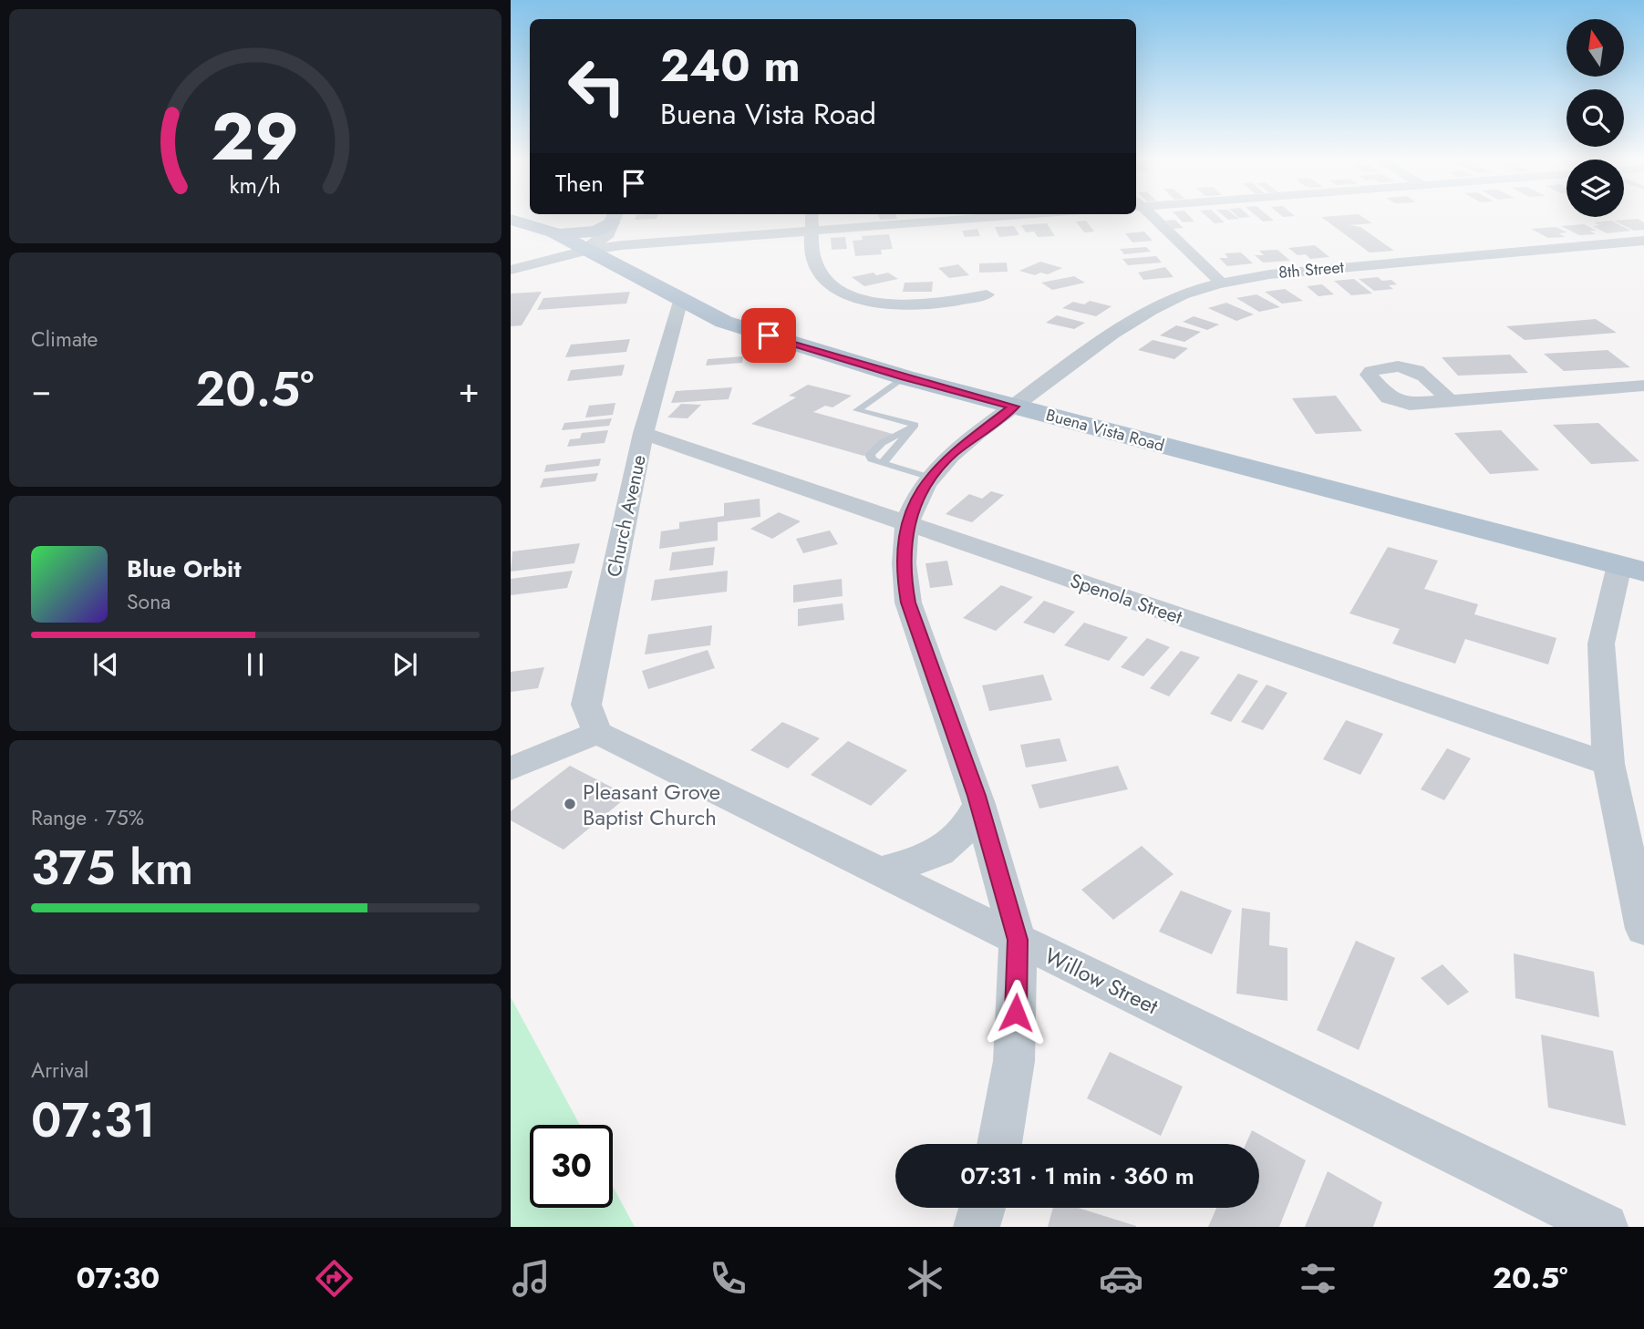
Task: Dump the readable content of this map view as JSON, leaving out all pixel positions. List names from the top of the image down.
{
  "streets": {
    "main road": ["Buena Vista Road"],
    "street": [
      "8th Street",
      "Church Avenue",
      "Spenola Street",
      "Willow Street"
    ]
  },
  "crossings": [
    ["8th Street", "Buena Vista Road"],
    ["8th Street", "Spenola Street"],
    ["8th Street", "Willow Street"],
    ["Buena Vista Road", "Church Avenue"],
    ["Church Avenue", "Spenola Street"],
    ["Church Avenue", "Willow Street"]
  ],
  "places": ["Pleasant Grove Baptist Church"],
  "north": "top",
  "page": {
    "turn": ["240 m", "Buena Vista Road"],
    "then": "Then",
    "tile": [
      "Climate",
      ["Range · 75%", "375 km"],
      ["Arrival", "07:31"]
    ],
    "heat": ["−", "20.5°", "+"],
    "song": ["Blue Orbit", "Sona"],
    "limit": "30",
    "trip": "07:31 · 1 min · 360 m",
    "tabs": ["07:30", "20.5°"],
    "gauge": ["29", "km/h"]
  }
}
